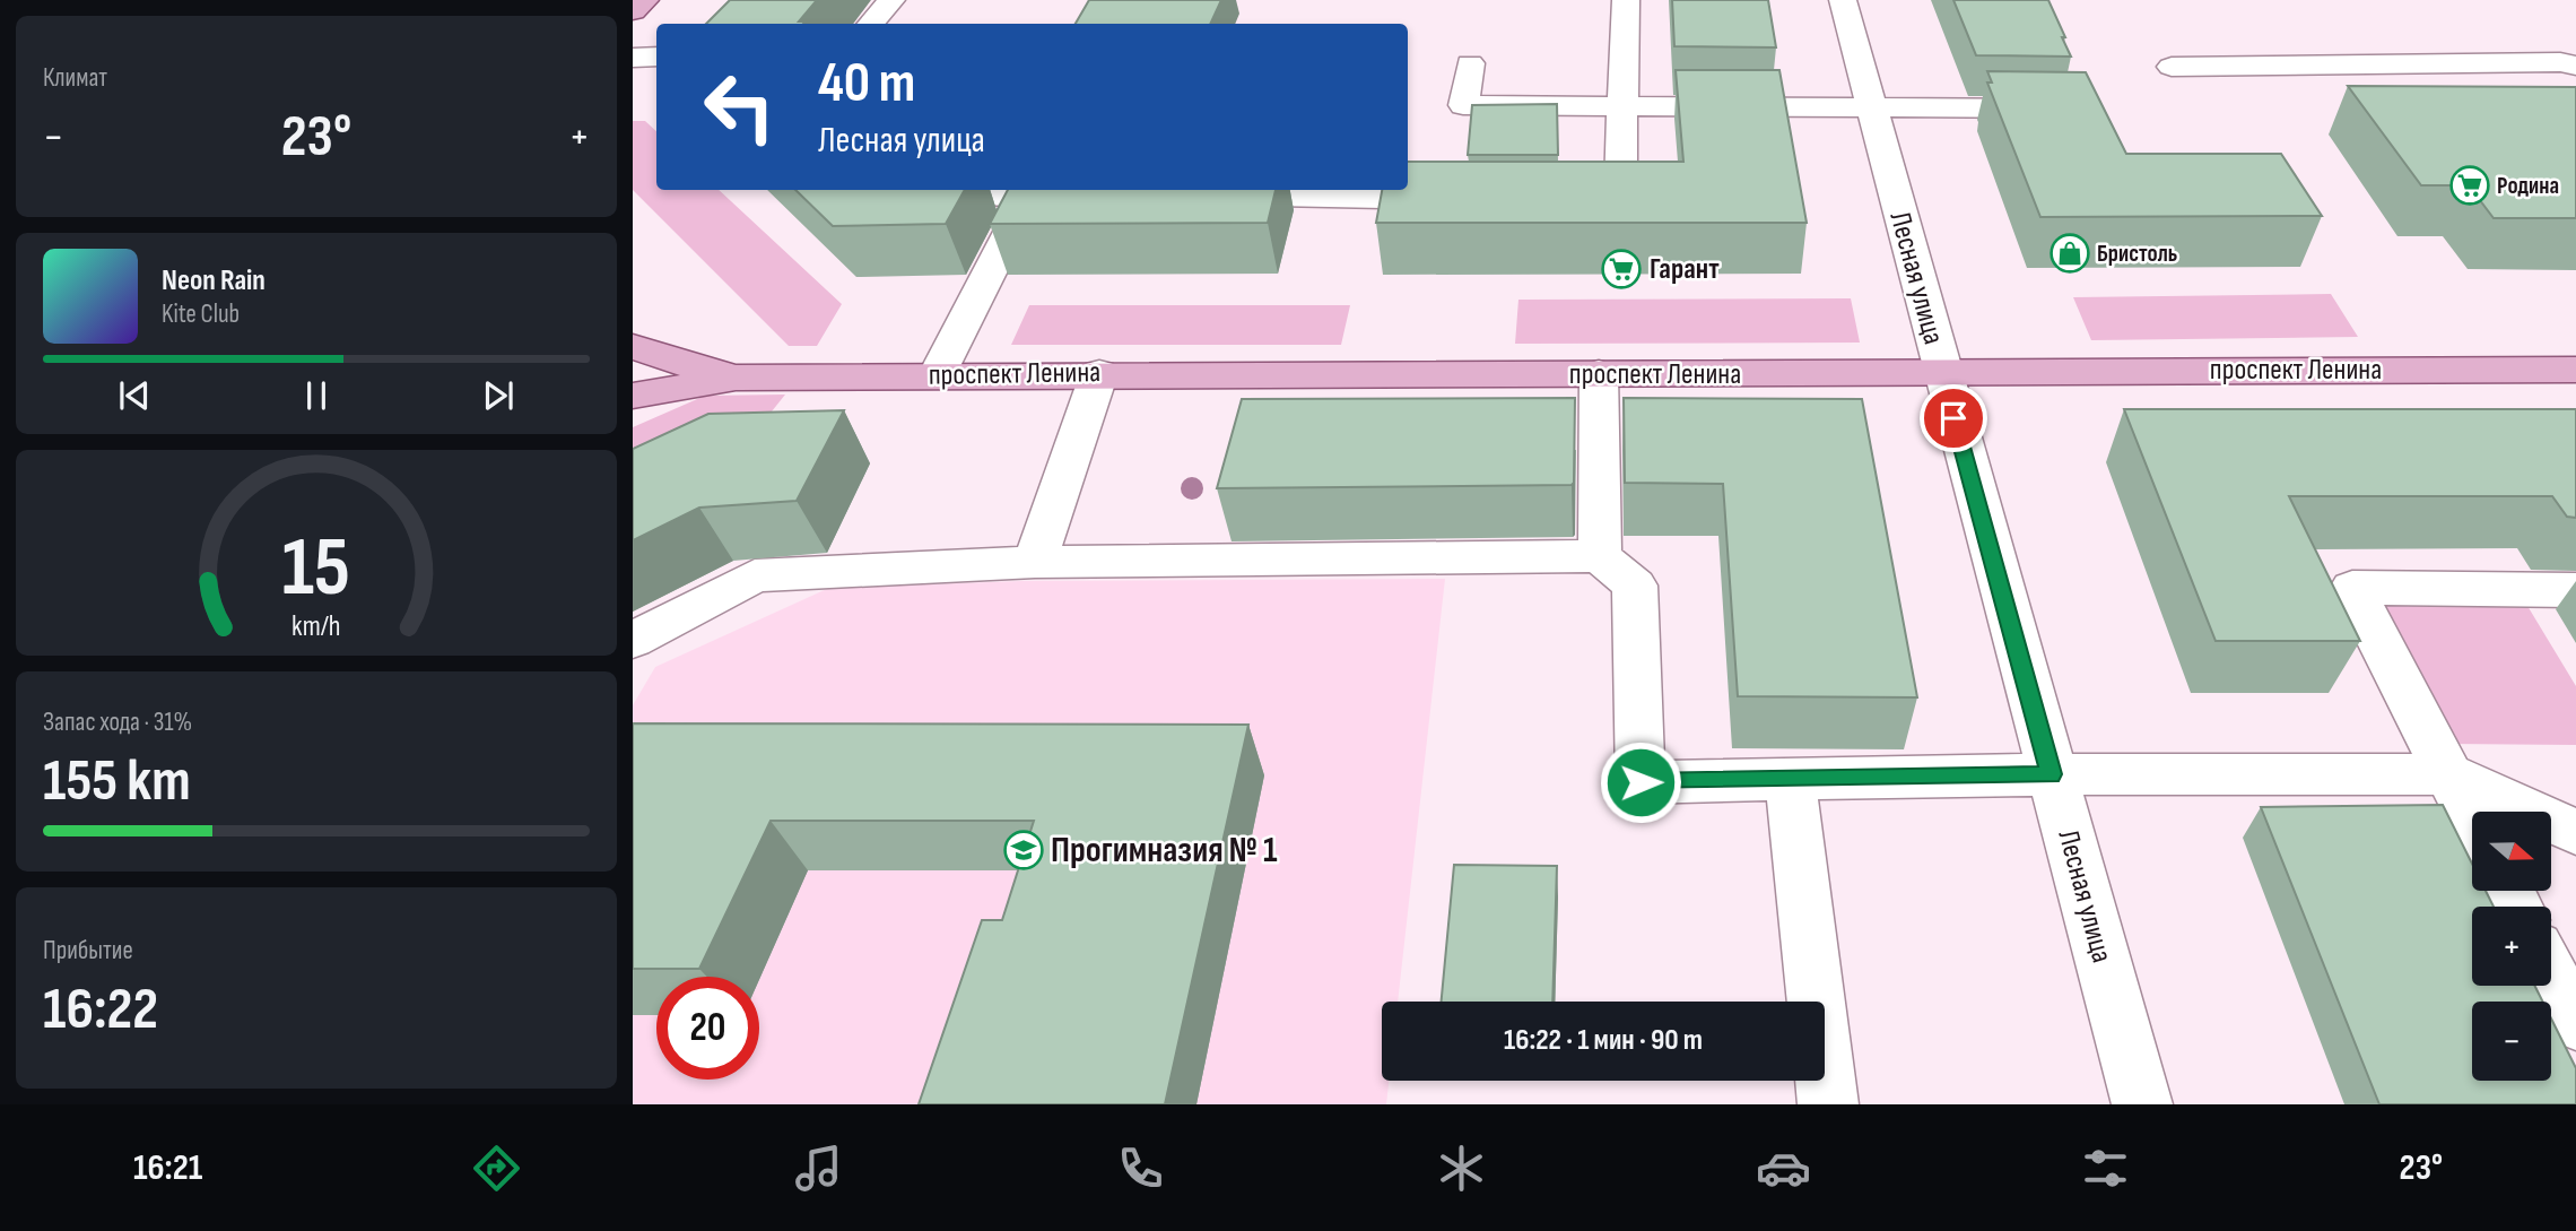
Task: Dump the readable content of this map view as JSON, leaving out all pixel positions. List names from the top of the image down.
{
  "streets": {
    "main road": ["проспект Ленина"],
    "street": ["Лесная улица"]
  },
  "crossings": [
    ["Лесная улица", "проспект Ленина"]
  ],
  "places": {
    "supermarket": ["Родина", "Гарант"],
    "shop": ["Бристоль"],
    "school or university": ["Прогимназия № 1"]
  },
  "north": "right",
  "page": {
    "tile": [
      "Климат",
      ["Запас хода · 31%", "155 km"],
      ["Прибытие", "16:22"]
    ],
    "turn": ["40 m", "Лесная улица"],
    "heat": ["−", "23°", "+"],
    "song": ["Neon Rain", "Kite Club"],
    "map_buttons": ["+", "−"],
    "limit": "20",
    "trip": "16:22 · 1 мин · 90 m",
    "tabs": ["16:21", "23°"],
    "gauge": ["15", "km/h"]
  }
}
